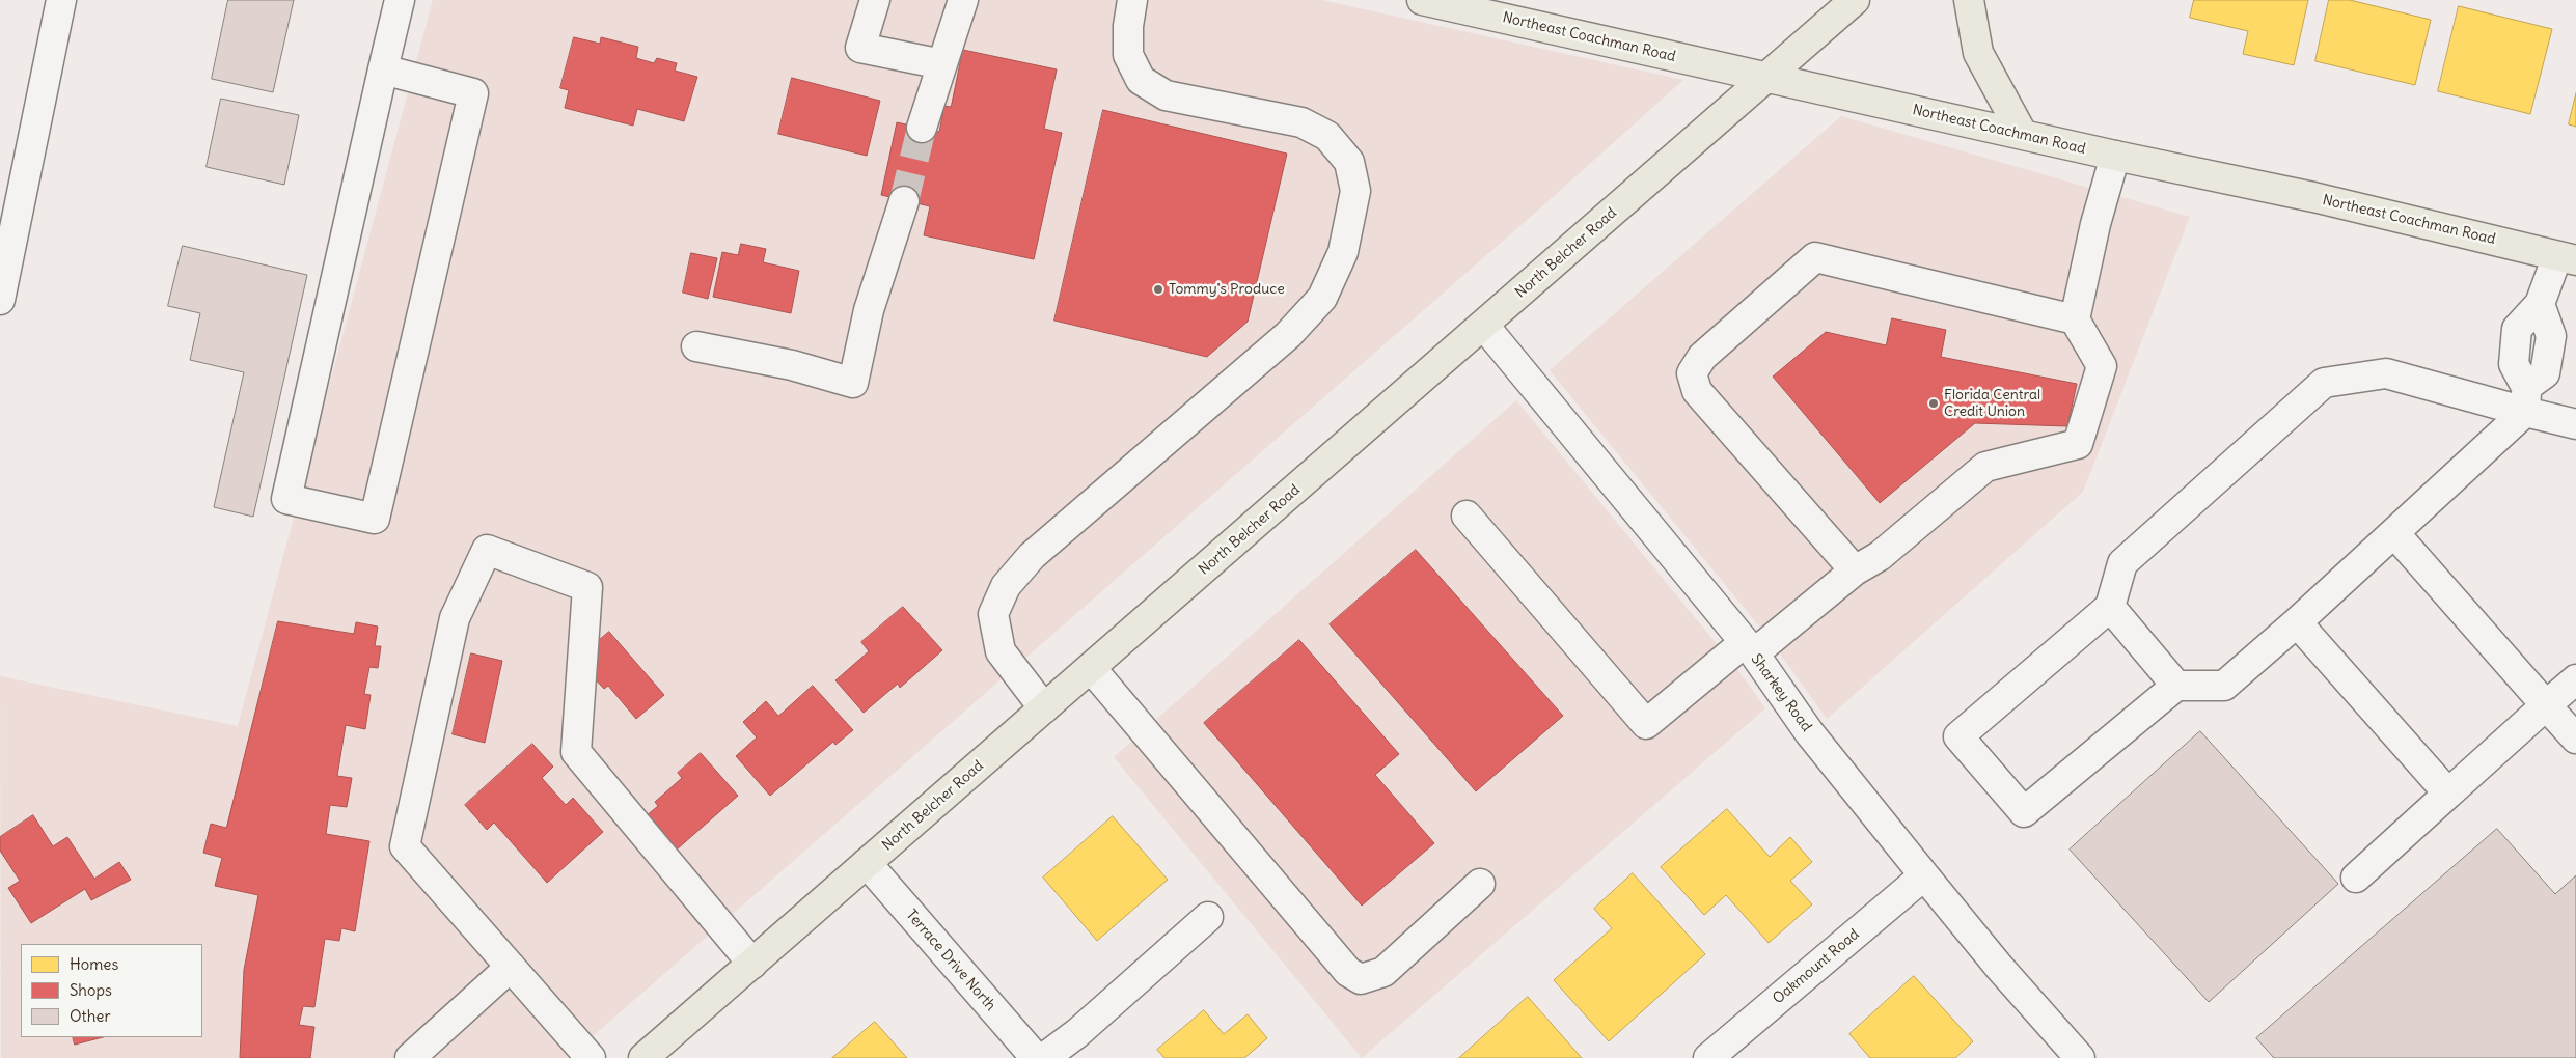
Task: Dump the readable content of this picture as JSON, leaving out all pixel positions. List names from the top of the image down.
{
  "streets": {
    "main road": ["Northeast Coachman Road", "North Belcher Road"],
    "street": ["Sharkey Road", "Terrace Drive North", "Oakmount Road"]
  },
  "crossings": [
    ["Northeast Coachman Road", "North Belcher Road"],
    ["North Belcher Road", "Sharkey Road"],
    ["North Belcher Road", "Terrace Drive North"],
    ["Sharkey Road", "Oakmount Road"]
  ],
  "places": ["Tommy's Produce", "Florida Central Credit Union"],
  "legend": ["Homes", "Shops", "Other"]
}
